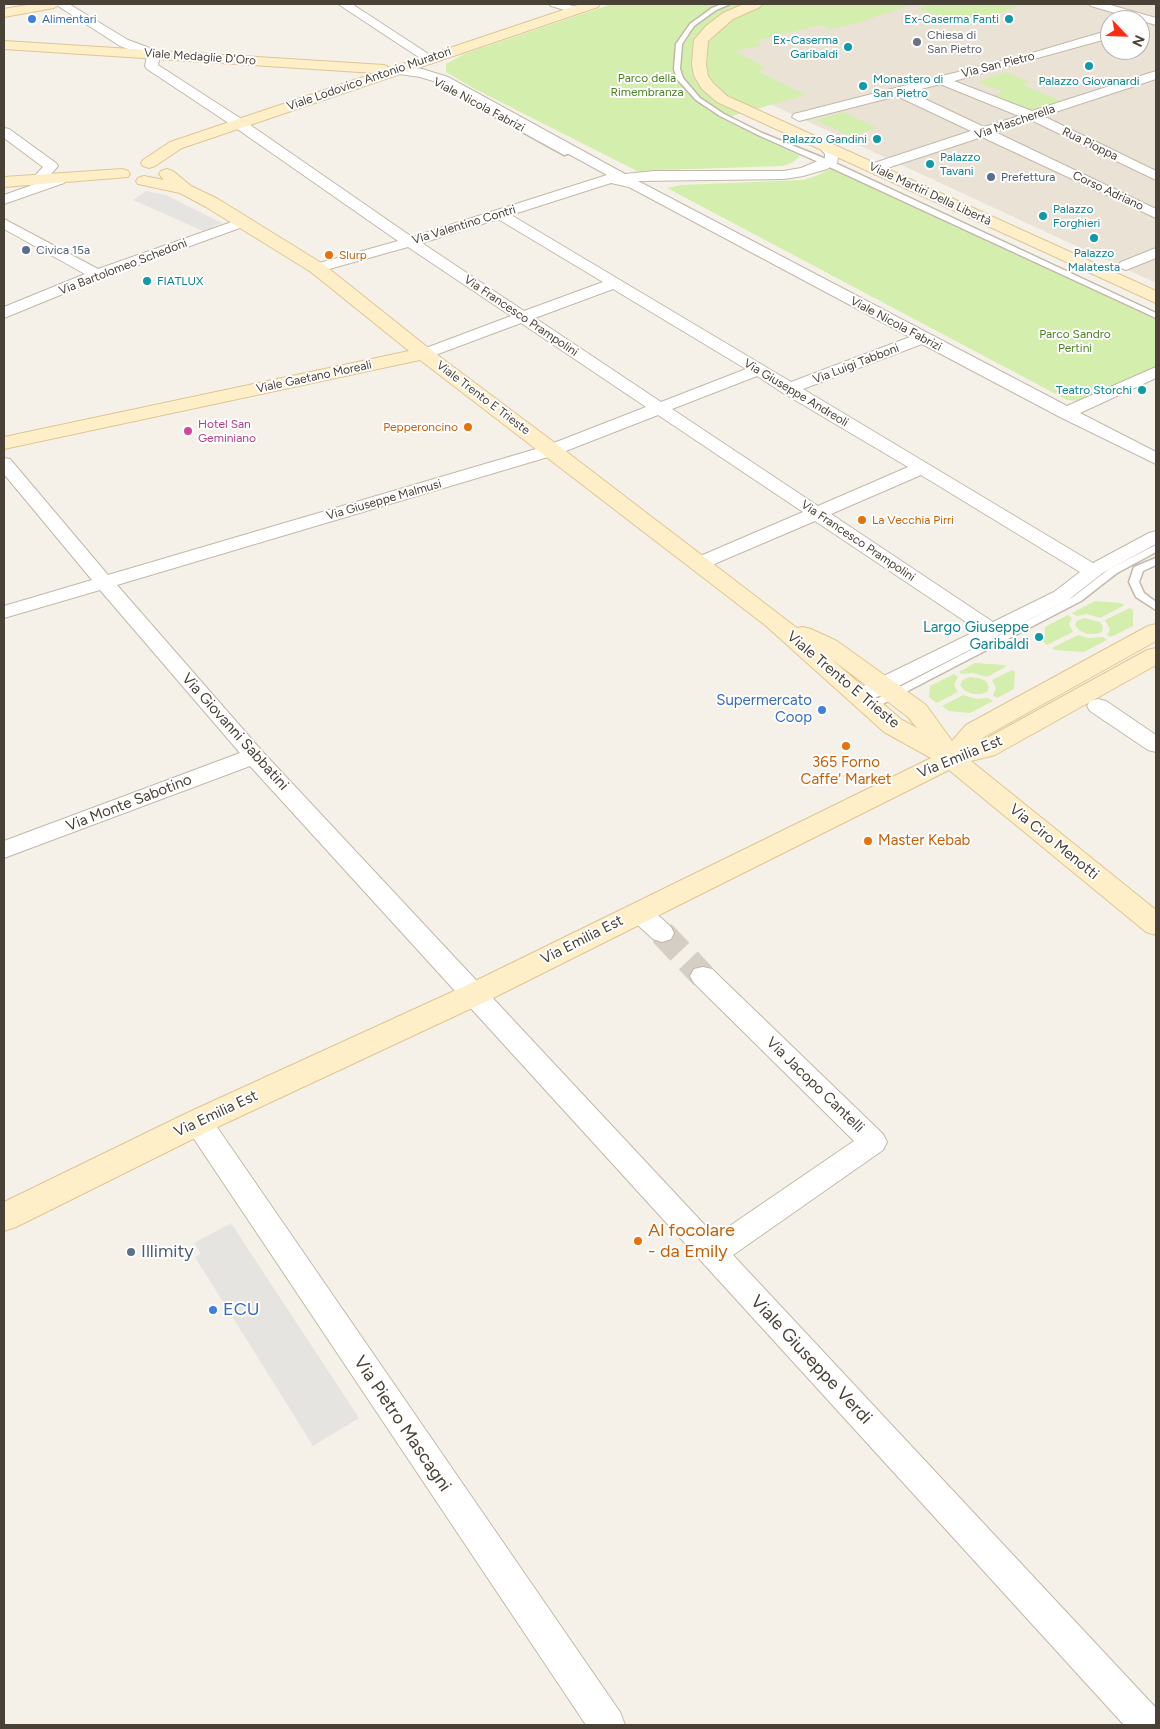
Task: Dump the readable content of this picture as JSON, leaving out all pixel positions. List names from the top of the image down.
{
  "streets": {
    "street": [
      "Viale Medaglie D'Oro",
      "Via San Pietro",
      "Viale Lodovico Antonio Muratori",
      "Viale Nicola Fabrizi",
      "Via Mascherella",
      "Rua Pioppa",
      "Corso Adriano",
      "Viale Martiri Della Libertà",
      "Via Valentino Contri",
      "Via Bartolomeo Schedoni",
      "Via Francesco Prampolini",
      "Via Luigi Tabboni",
      "Viale Gaetano Moreali",
      "Via Giuseppe Andreoli",
      "Viale Trento E Trieste",
      "Via Giuseppe Malmusi",
      "Via Giovanni Sabbatini",
      "Via Emilia Est",
      "Via Monte Sabotino",
      "Via Ciro Menotti",
      "Via Jacopo Cantelli",
      "Viale Giuseppe Verdi",
      "Via Pietro Mascagni"
    ]
  },
  "crossings": [
    ["Viale Medaglie D'Oro", "Viale Lodovico Antonio Muratori"],
    ["Viale Medaglie D'Oro", "Viale Nicola Fabrizi"],
    ["Viale Medaglie D'Oro", "Via Francesco Prampolini"],
    ["Via San Pietro", "Rua Pioppa"],
    ["Via San Pietro", "Corso Adriano"],
    ["Viale Lodovico Antonio Muratori", "Viale Nicola Fabrizi"],
    ["Viale Lodovico Antonio Muratori", "Via Francesco Prampolini"],
    ["Viale Lodovico Antonio Muratori", "Viale Trento E Trieste"],
    ["Viale Nicola Fabrizi", "Via Valentino Contri"],
    ["Viale Nicola Fabrizi", "Via Luigi Tabboni"],
    ["Via Mascherella", "Rua Pioppa"],
    ["Via Mascherella", "Corso Adriano"],
    ["Via Mascherella", "Viale Martiri Della Libertà"],
    ["Via Valentino Contri", "Via Francesco Prampolini"],
    ["Via Valentino Contri", "Via Giuseppe Andreoli"],
    ["Via Valentino Contri", "Viale Trento E Trieste"],
    ["Via Bartolomeo Schedoni", "Viale Trento E Trieste"],
    ["Via Francesco Prampolini", "Viale Gaetano Moreali"],
    ["Via Francesco Prampolini", "Via Giuseppe Malmusi"],
    ["Via Luigi Tabboni", "Via Giuseppe Andreoli"],
    ["Viale Gaetano Moreali", "Via Giuseppe Andreoli"],
    ["Viale Gaetano Moreali", "Viale Trento E Trieste"],
    ["Via Giuseppe Andreoli", "Via Giuseppe Malmusi"],
    ["Viale Trento E Trieste", "Via Giuseppe Malmusi"],
    ["Viale Trento E Trieste", "Via Emilia Est"],
    ["Viale Trento E Trieste", "Via Ciro Menotti"],
    ["Via Giuseppe Malmusi", "Via Giovanni Sabbatini"],
    ["Via Giovanni Sabbatini", "Via Emilia Est"],
    ["Via Giovanni Sabbatini", "Via Monte Sabotino"],
    ["Via Giovanni Sabbatini", "Viale Giuseppe Verdi"],
    ["Via Emilia Est", "Via Ciro Menotti"],
    ["Via Emilia Est", "Viale Giuseppe Verdi"],
    ["Via Emilia Est", "Via Pietro Mascagni"],
    ["Via Jacopo Cantelli", "Viale Giuseppe Verdi"]
  ],
  "parks": ["Parco della Rimembranza", "Parco Sandro Pertini"],
  "places": [
    "Alimentari",
    "Ex-Caserma Fanti",
    "Chiesa di San Pietro",
    "Ex-Caserma Garibaldi",
    "Palazzo Giovanardi",
    "Monastero di San Pietro",
    "Palazzo Gandini",
    "Palazzo Tavani",
    "Prefettura",
    "Palazzo Forghieri",
    "Palazzo Malatesta",
    "Civica 15a",
    "Slurp",
    "FIATLUX",
    "Teatro Storchi",
    "Pepperoncino",
    "Hotel San Geminiano",
    "La Vecchia Pirri",
    "Largo Giuseppe Garibaldi",
    "Supermercato Coop",
    "365 Forno Caffe' Market",
    "Master Kebab",
    "Al focolare - da Emily",
    "Illimity",
    "ECU"
  ],
  "north": "bottom right"
}
